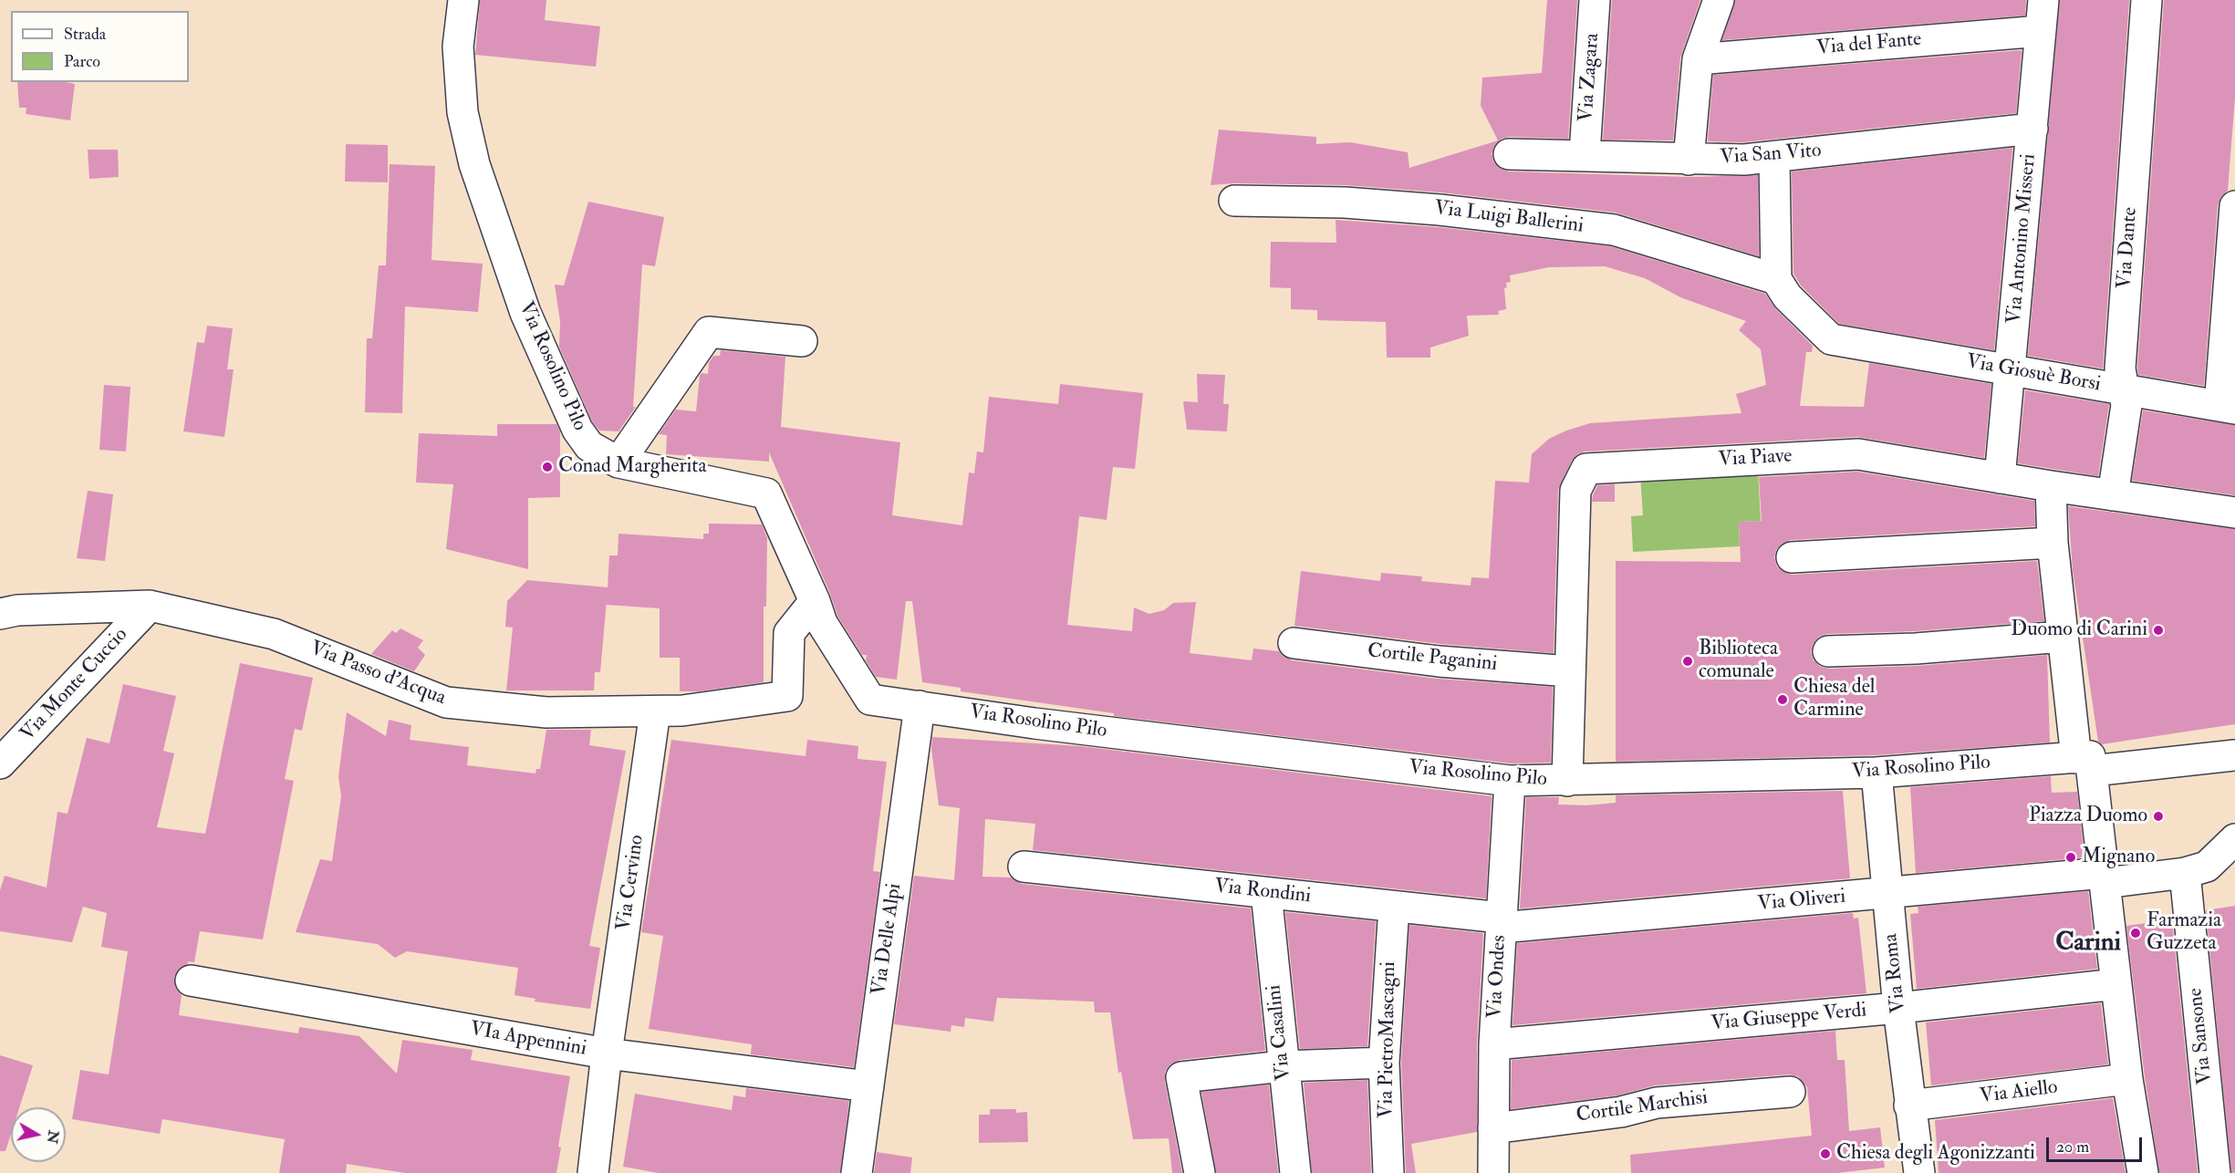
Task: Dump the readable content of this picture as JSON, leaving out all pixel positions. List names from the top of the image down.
{
  "streets": {
    "street": [
      "Via del Fante",
      "Via Zagara",
      "Via San Vito",
      "Via Luigi Ballerini",
      "Via Antonino Misseri",
      "Via Dante",
      "Via Rosolino Pilo",
      "Via Giosuè Borsi",
      "Via Piave",
      "Cortile Paganini",
      "Via Passo d'Acqua",
      "Via Monte Cuccio",
      "Via Cervino",
      "Via Rondini",
      "Via Oliveri",
      "Via Delle Alpi",
      "Via Roma",
      "Via Ondes",
      "Via Giuseppe Verdi",
      "Via Casalini",
      "Via Sansone",
      "VIa Appennini",
      "Via PietroMascagni",
      "Via Aiello",
      "Cortile Marchisi"
    ]
  },
  "crossings": [
    ["Via del Fante", "Via Antonino Misseri"],
    ["Via Zagara", "Via San Vito"],
    ["Via San Vito", "Via Antonino Misseri"],
    ["Via Luigi Ballerini", "Via Giosuè Borsi"],
    ["Via Antonino Misseri", "Via Giosuè Borsi"],
    ["Via Antonino Misseri", "Via Piave"],
    ["Via Dante", "Via Giosuè Borsi"],
    ["Via Dante", "Via Piave"],
    ["Via Rosolino Pilo", "Via Piave"],
    ["Via Rosolino Pilo", "Via Passo d'Acqua"],
    ["Via Rosolino Pilo", "Via Delle Alpi"],
    ["Via Rosolino Pilo", "Via Roma"],
    ["Via Rosolino Pilo", "Via Ondes"],
    ["Via Piave", "Cortile Paganini"],
    ["Via Passo d'Acqua", "Via Monte Cuccio"],
    ["Via Passo d'Acqua", "Via Cervino"],
    ["Via Cervino", "VIa Appennini"],
    ["Via Rondini", "Via Oliveri"],
    ["Via Rondini", "Via Ondes"],
    ["Via Rondini", "Via Casalini"],
    ["Via Rondini", "Via PietroMascagni"],
    ["Via Oliveri", "Via Roma"],
    ["Via Oliveri", "Via Ondes"],
    ["Via Delle Alpi", "VIa Appennini"],
    ["Via Roma", "Via Giuseppe Verdi"],
    ["Via Roma", "Via Aiello"],
    ["Via Ondes", "Via Giuseppe Verdi"],
    ["Via Ondes", "Cortile Marchisi"]
  ],
  "districts": ["Carini"],
  "places": [
    "Conad Margherita",
    "Duomo di Carini",
    "Biblioteca comunale",
    "Chiesa del Carmine",
    "Piazza Duomo",
    "Mignano",
    "Farmazia Guzzeta",
    "Chiesa degli Agonizzanti"
  ],
  "legend": ["Strada", "Parco"],
  "scale_bar": "20 m",
  "north": "right"
}
